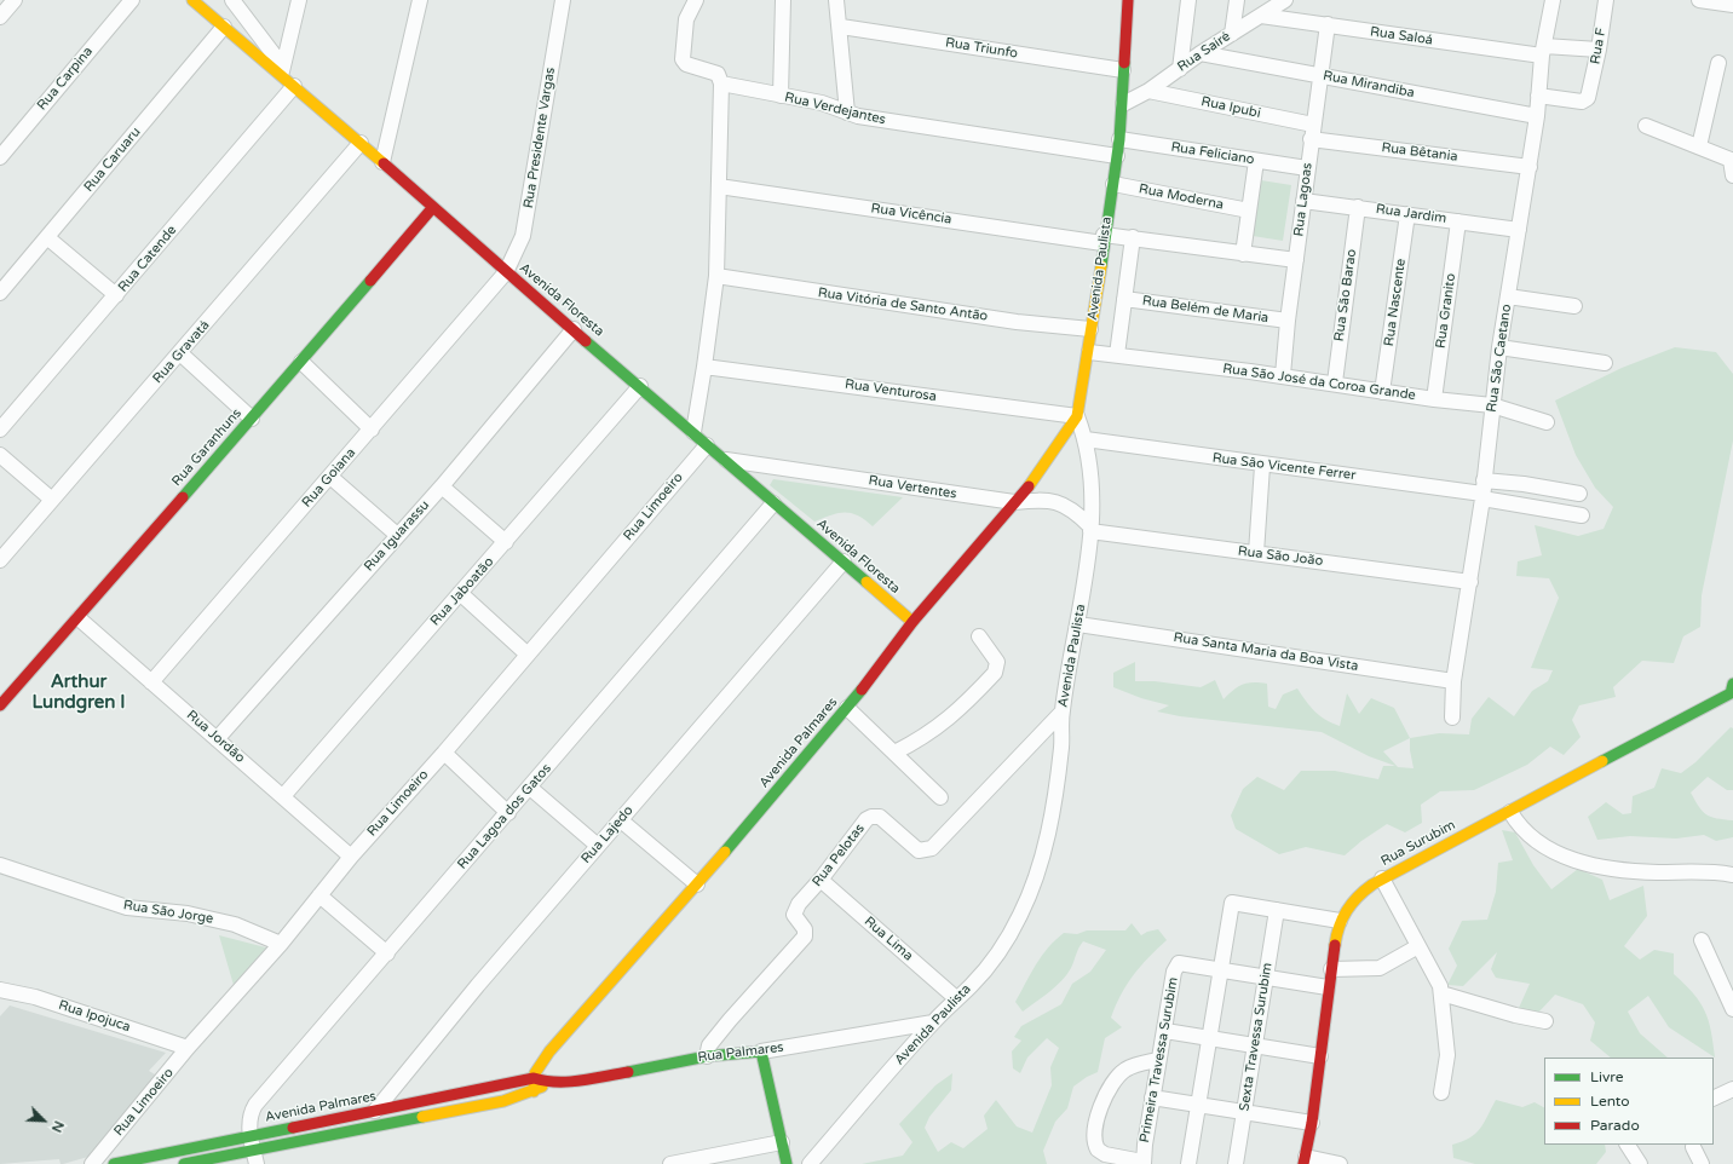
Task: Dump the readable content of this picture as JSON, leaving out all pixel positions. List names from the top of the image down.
{
  "streets": {
    "main road": [
      "Avenida Paulista",
      "Avenida Floresta",
      "Rua Garanhuns",
      "Avenida Palmares",
      "Rua Surubim",
      "Rua Palmares"
    ],
    "street": [
      "Rua Saloá",
      "Rua F",
      "Rua Triunfo",
      "Rua Sairé",
      "Rua Carpina",
      "Rua Mirandiba",
      "Rua Ipubi",
      "Rua Verdejantes",
      "Rua Presidente Vargas",
      "Rua Bêtania",
      "Rua Feliciano",
      "Rua Caruaru",
      "Rua Moderna",
      "Rua Lagoas",
      "Rua Vicência",
      "Rua Jardim",
      "Rua Catende",
      "Rua São Barao",
      "Rua Nascente",
      "Rua Vitória de Santo Antão",
      "Rua Belém de Maria",
      "Rua Granito",
      "Rua Gravatá",
      "Rua São Caetano",
      "Rua São José da Coroa Grande",
      "Rua Venturosa",
      "Rua Sâo Vicente Ferrer",
      "Rua Goiana",
      "Rua Vertentes",
      "Rua Limoeiro",
      "Rua Iguarassu",
      "Rua São João",
      "Rua Jaboatão",
      "Rua Santa Maria da Boa Vista",
      "Rua Jordão",
      "Rua Lagoa dos Gatos",
      "Rua Lajedo",
      "Rua Pelotas",
      "Rua São Jorge",
      "Rua Lima",
      "Rua Ipojuca",
      "Sexta Travessa Surubim",
      "Primeira Travessa Surubim"
    ]
  },
  "crossings": [
    ["Rua Saloá", "Rua F"],
    ["Rua Saloá", "Rua Sairé"],
    ["Rua Saloá", "Rua Lagoas"],
    ["Rua Saloá", "Rua São Caetano"],
    ["Rua F", "Rua São Caetano"],
    ["Rua Triunfo", "Avenida Paulista"],
    ["Rua Sairé", "Rua Mirandiba"],
    ["Rua Sairé", "Rua Ipubi"],
    ["Rua Sairé", "Avenida Paulista"],
    ["Rua Mirandiba", "Rua Lagoas"],
    ["Rua Mirandiba", "Rua São Caetano"],
    ["Rua Ipubi", "Rua Lagoas"],
    ["Rua Verdejantes", "Avenida Paulista"],
    ["Rua Presidente Vargas", "Avenida Floresta"],
    ["Rua Presidente Vargas", "Rua Goiana"],
    ["Rua Bêtania", "Rua Lagoas"],
    ["Rua Bêtania", "Rua São Caetano"],
    ["Rua Feliciano", "Rua Lagoas"],
    ["Rua Feliciano", "Avenida Paulista"],
    ["Rua Caruaru", "Avenida Floresta"],
    ["Rua Moderna", "Avenida Paulista"],
    ["Rua Lagoas", "Rua Vicência"],
    ["Rua Lagoas", "Rua Jardim"],
    ["Rua Lagoas", "Rua Belém de Maria"],
    ["Rua Lagoas", "Rua São José da Coroa Grande"],
    ["Rua Vicência", "Avenida Paulista"],
    ["Rua Jardim", "Rua São Barao"],
    ["Rua Jardim", "Rua Nascente"],
    ["Rua Jardim", "Rua Granito"],
    ["Rua Jardim", "Rua São Caetano"],
    ["Rua Catende", "Avenida Floresta"],
    ["Avenida Paulista", "Rua Vitória de Santo Antão"],
    ["Avenida Paulista", "Rua São José da Coroa Grande"],
    ["Avenida Paulista", "Rua Venturosa"],
    ["Avenida Paulista", "Rua Sâo Vicente Ferrer"],
    ["Avenida Paulista", "Rua Vertentes"],
    ["Avenida Paulista", "Rua São João"],
    ["Avenida Paulista", "Rua Santa Maria da Boa Vista"],
    ["Avenida Paulista", "Avenida Palmares"],
    ["Avenida Paulista", "Rua Pelotas"],
    ["Avenida Paulista", "Rua Lima"],
    ["Avenida Paulista", "Rua Palmares"],
    ["Rua São Barao", "Rua São José da Coroa Grande"],
    ["Avenida Floresta", "Rua Gravatá"],
    ["Avenida Floresta", "Rua Garanhuns"],
    ["Avenida Floresta", "Rua Goiana"],
    ["Avenida Floresta", "Rua Vertentes"],
    ["Avenida Floresta", "Rua Limoeiro"],
    ["Avenida Floresta", "Rua Iguarassu"],
    ["Avenida Floresta", "Rua Jaboatão"],
    ["Avenida Floresta", "Avenida Palmares"],
    ["Avenida Floresta", "Rua Lagoa dos Gatos"],
    ["Avenida Floresta", "Rua Lajedo"],
    ["Rua Nascente", "Rua São José da Coroa Grande"],
    ["Rua Granito", "Rua São José da Coroa Grande"],
    ["Rua São Caetano", "Rua São José da Coroa Grande"],
    ["Rua São Caetano", "Rua Sâo Vicente Ferrer"],
    ["Rua São Caetano", "Rua São João"],
    ["Rua São Caetano", "Rua Santa Maria da Boa Vista"],
    ["Rua Venturosa", "Avenida Palmares"],
    ["Rua Garanhuns", "Rua Jordão"],
    ["Rua Goiana", "Rua Jordão"],
    ["Rua Vertentes", "Rua São João"],
    ["Rua Vertentes", "Avenida Palmares"],
    ["Rua Limoeiro", "Rua Jordão"],
    ["Rua Limoeiro", "Rua São Jorge"],
    ["Rua Limoeiro", "Rua Ipojuca"],
    ["Rua Iguarassu", "Rua Jordão"],
    ["Rua Jaboatão", "Rua Jordão"],
    ["Avenida Palmares", "Rua Lagoa dos Gatos"],
    ["Avenida Palmares", "Rua Lajedo"],
    ["Avenida Palmares", "Rua Palmares"],
    ["Rua Surubim", "Primeira Travessa Surubim"],
    ["Rua Pelotas", "Rua Lima"],
    ["Rua Pelotas", "Rua Palmares"],
    ["Sexta Travessa Surubim", "Primeira Travessa Surubim"]
  ],
  "districts": ["Arthur Lundgren I"],
  "legend": ["Livre", "Lento", "Parado"],
  "north": "bottom right"
}
